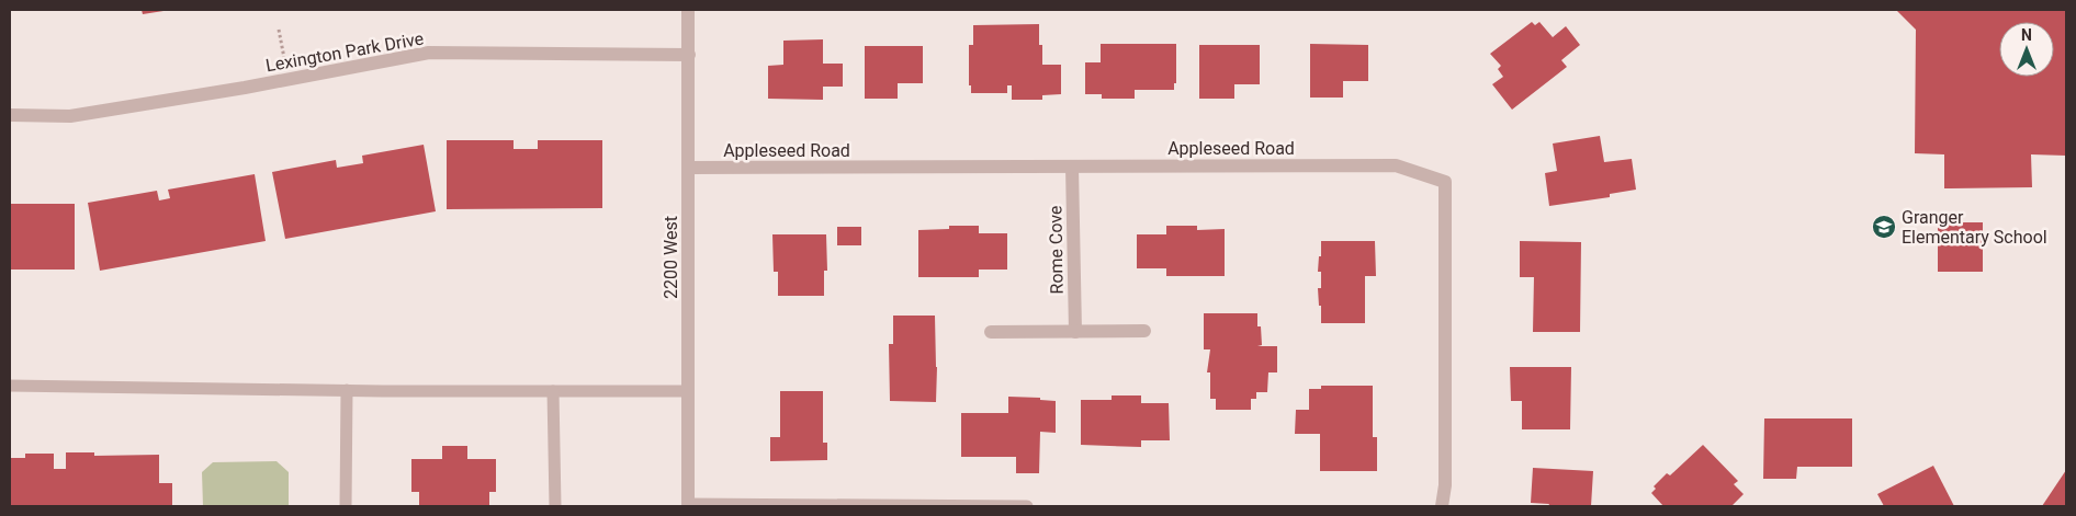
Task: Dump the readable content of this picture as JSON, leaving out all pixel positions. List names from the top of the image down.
{
  "streets": {
    "street": [
      "Lexington Park Drive",
      "Appleseed Road",
      "Rome Cove",
      "2200 West"
    ]
  },
  "crossings": [
    ["Lexington Park Drive", "2200 West"],
    ["Appleseed Road", "Rome Cove"],
    ["Appleseed Road", "2200 West"]
  ],
  "places": {
    "school or university": ["Granger Elementary School"]
  },
  "north": "top"
}
